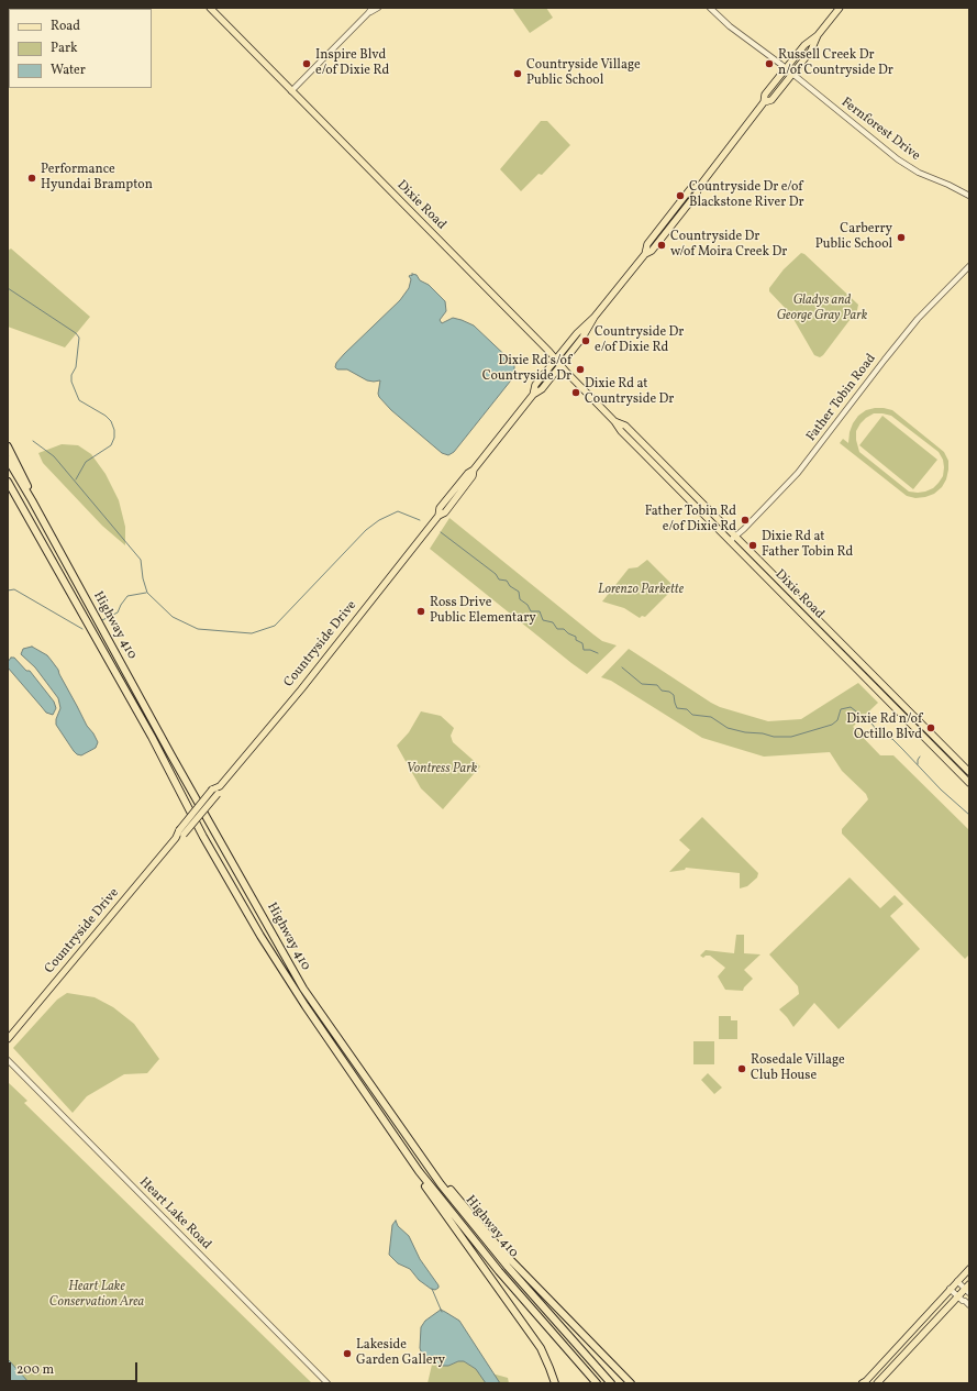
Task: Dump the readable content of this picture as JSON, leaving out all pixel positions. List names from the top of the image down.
{
  "streets": {
    "highway": ["Highway 410"],
    "main road": ["Dixie Road", "Countryside Drive"],
    "street": ["Fernforest Drive", "Father Tobin Road", "Heart Lake Road"]
  },
  "crossings": [
    ["Fernforest Drive", "Countryside Drive"],
    ["Dixie Road", "Father Tobin Road"],
    ["Dixie Road", "Countryside Drive"]
  ],
  "parks": [
    "Gladys and George Gray Park",
    "Lorenzo Parkette",
    "Vontress Park",
    "Heart Lake Conservation Area"
  ],
  "places": [
    "Inspire Blvd e/of Dixie Rd",
    "Russell Creek Dr n/of Countryside Dr",
    "Countryside Village Public School",
    "Performance Hyundai Brampton",
    "Countryside Dr e/of Blackstone River Dr",
    "Carberry Public School",
    "Countryside Dr w/of Moira Creek Dr",
    "Countryside Dr e/of Dixie Rd",
    "Dixie Rd s/of Countryside Dr",
    "Dixie Rd at Countryside Dr",
    "Father Tobin Rd e/of Dixie Rd",
    "Dixie Rd at Father Tobin Rd",
    "Ross Drive Public Elementary",
    "Dixie Rd n/of Octillo Blvd",
    "Rosedale Village Club House",
    "Lakeside Garden Gallery"
  ],
  "legend": ["Road", "Park", "Water"],
  "scale_bar": "200 m"
}
